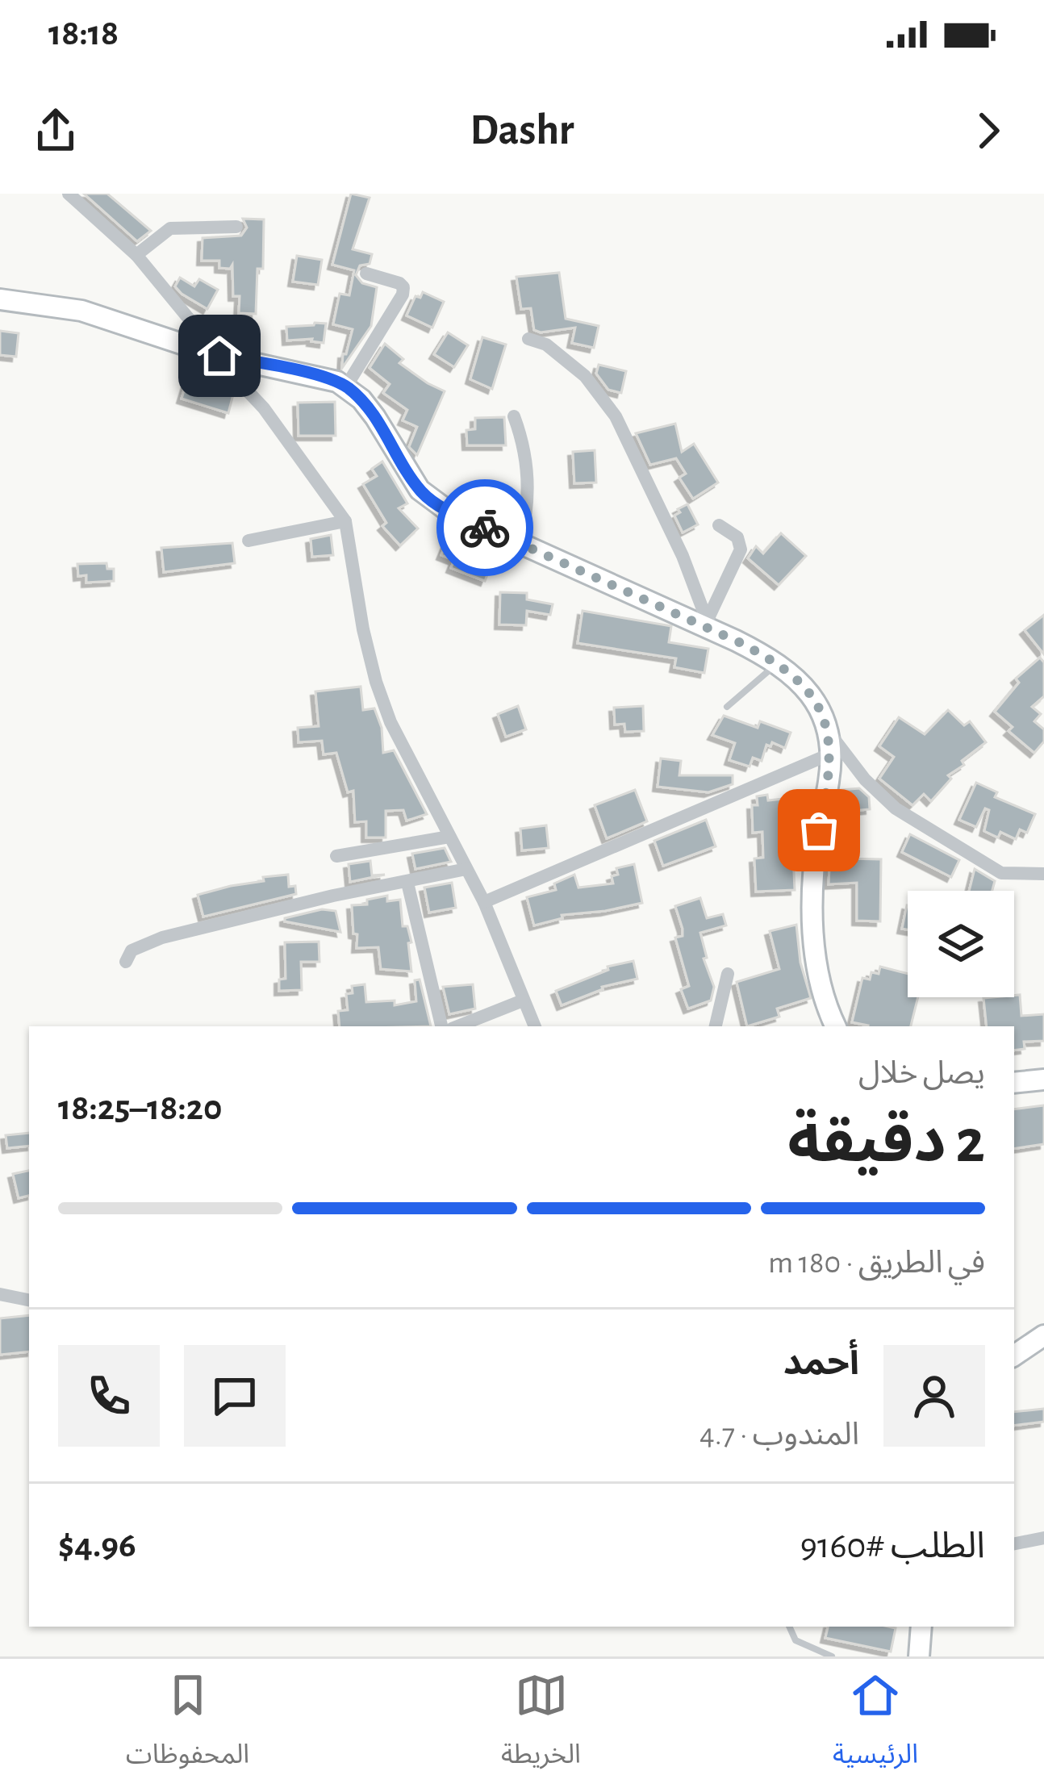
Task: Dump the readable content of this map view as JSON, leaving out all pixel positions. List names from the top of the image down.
{
  "page": {
    "status": "18:18",
    "header": "Dashr",
    "heading": ["2 دقيقة", "يصل خلال", "18:20–18:25"],
    "panel": [
      "أحمد",
      "المندوب · 4.7",
      "الطلب #9160",
      "$4.96"
    ],
    "bar": "في الطريق · 180 m",
    "tabs": ["الرئيسية", "الخريطة", "المحفوظات"]
  }
}
